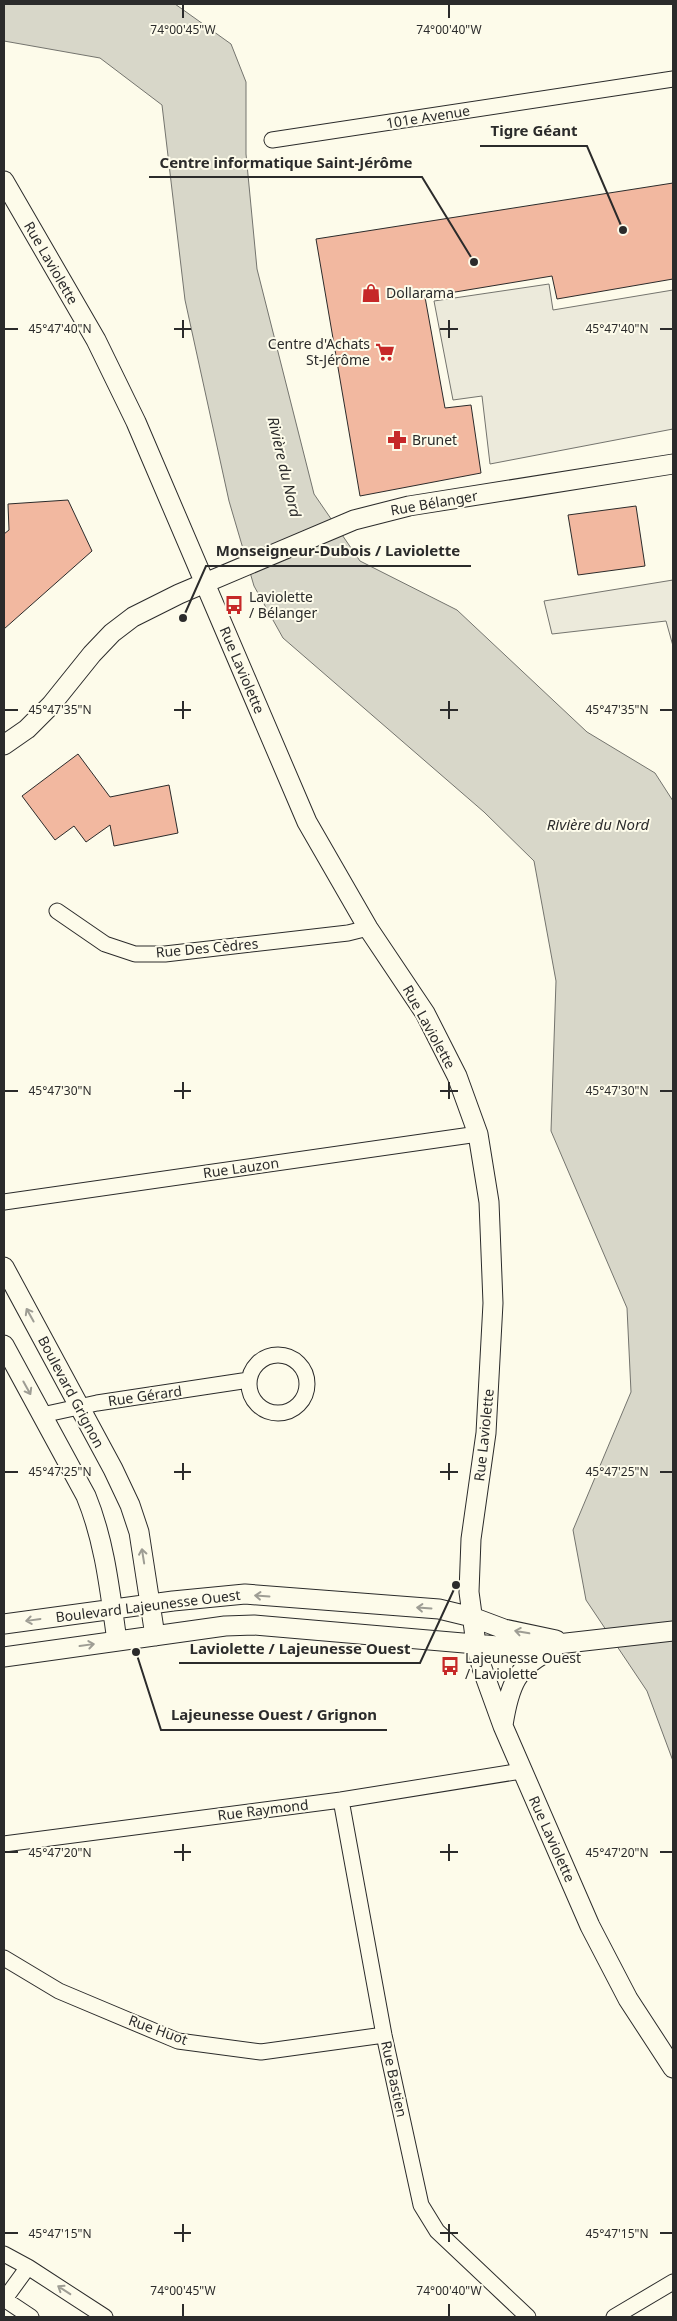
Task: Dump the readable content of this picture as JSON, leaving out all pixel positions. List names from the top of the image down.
{
  "streets": {
    "street": [
      "101e Avenue",
      "Rue Laviolette",
      "Rue Bélanger",
      "Rue Des Cèdres",
      "Rue Lauzon",
      "Boulevard Grignon",
      "Rue Gérard",
      "Boulevard Lajeunesse Ouest",
      "Rue Raymond",
      "Rue Huot",
      "Rue Bastien"
    ]
  },
  "crossings": [
    ["Rue Laviolette", "Rue Bélanger"],
    ["Rue Laviolette", "Rue Des Cèdres"],
    ["Rue Laviolette", "Rue Lauzon"],
    ["Rue Laviolette", "Boulevard Lajeunesse Ouest"],
    ["Rue Laviolette", "Rue Raymond"],
    ["Boulevard Grignon", "Rue Gérard"],
    ["Boulevard Grignon", "Boulevard Lajeunesse Ouest"],
    ["Rue Raymond", "Rue Bastien"],
    ["Rue Huot", "Rue Bastien"]
  ],
  "water": ["Rivière du Nord"],
  "places": {
    "other": [
      "Tigre Géant",
      "Centre informatique Saint-Jérôme",
      "Monseigneur-Dubois / Laviolette",
      "Laviolette / Lajeunesse Ouest",
      "Lajeunesse Ouest / Grignon"
    ],
    "shop": ["Dollarama"],
    "supermarket": ["Centre d'Achats St-Jérôme"],
    "pharmacy": ["Brunet"],
    "bus stop": ["Laviolette / Bélanger", "Lajeunesse Ouest / Laviolette"]
  },
  "coordinates": [
    "74°00'45\"W",
    "74°00'40\"W",
    "45°47'40\"N",
    "45°47'35\"N",
    "45°47'30\"N",
    "45°47'25\"N",
    "45°47'20\"N",
    "45°47'15\"N"
  ]
}
